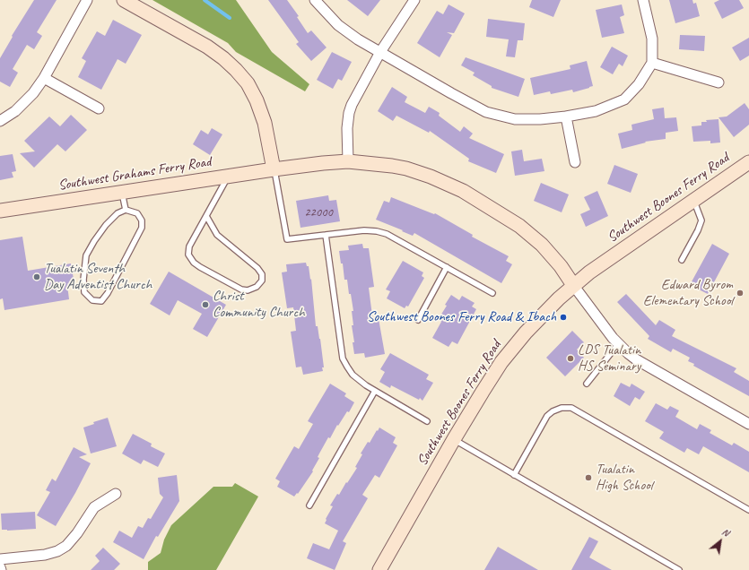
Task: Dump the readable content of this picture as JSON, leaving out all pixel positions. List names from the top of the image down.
{
  "streets": {
    "street": ["Southwest Grahams Ferry Road", "Southwest Boones Ferry Road"]
  },
  "crossings": [
    ["Southwest Grahams Ferry Road", "Southwest Boones Ferry Road"]
  ],
  "places": [
    "Tualatin Seventh Day Adventist Church",
    "Edward Byrom Elementary School",
    "Christ Community Church",
    "Southwest Boones Ferry Road & Ibach",
    "LDS Tualatin HS Seminary",
    "Tualatin High School"
  ],
  "house_numbers": ["22000"],
  "north": "top right"
}
